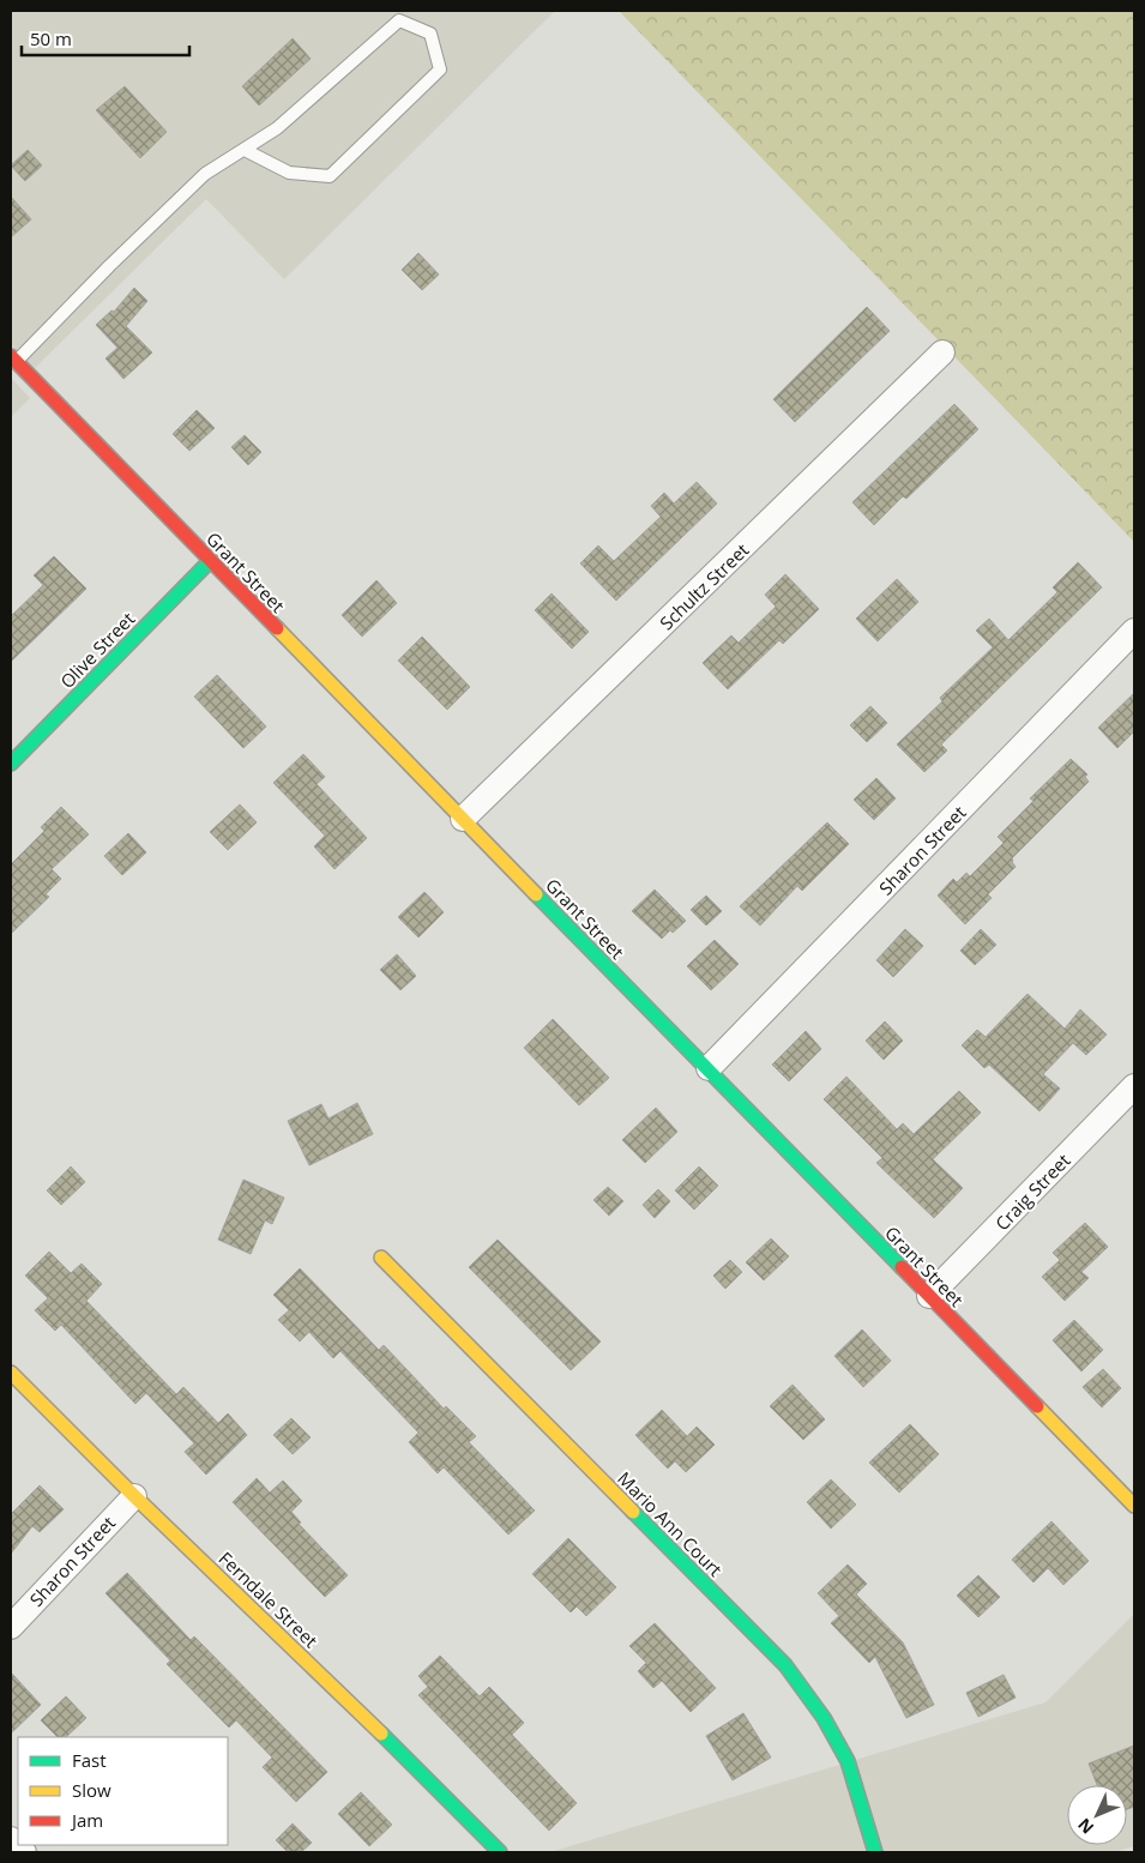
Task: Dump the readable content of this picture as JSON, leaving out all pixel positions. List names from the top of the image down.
{
  "streets": {
    "street": [
      "Grant Street",
      "Schultz Street",
      "Olive Street",
      "Sharon Street",
      "Craig Street",
      "Mario Ann Court",
      "Ferndale Street"
    ]
  },
  "crossings": [
    ["Grant Street", "Schultz Street"],
    ["Grant Street", "Olive Street"],
    ["Grant Street", "Sharon Street"],
    ["Grant Street", "Craig Street"],
    ["Sharon Street", "Ferndale Street"]
  ],
  "legend": ["Fast", "Slow", "Jam"],
  "scale_bar": "50 m",
  "north": "bottom left"
}
